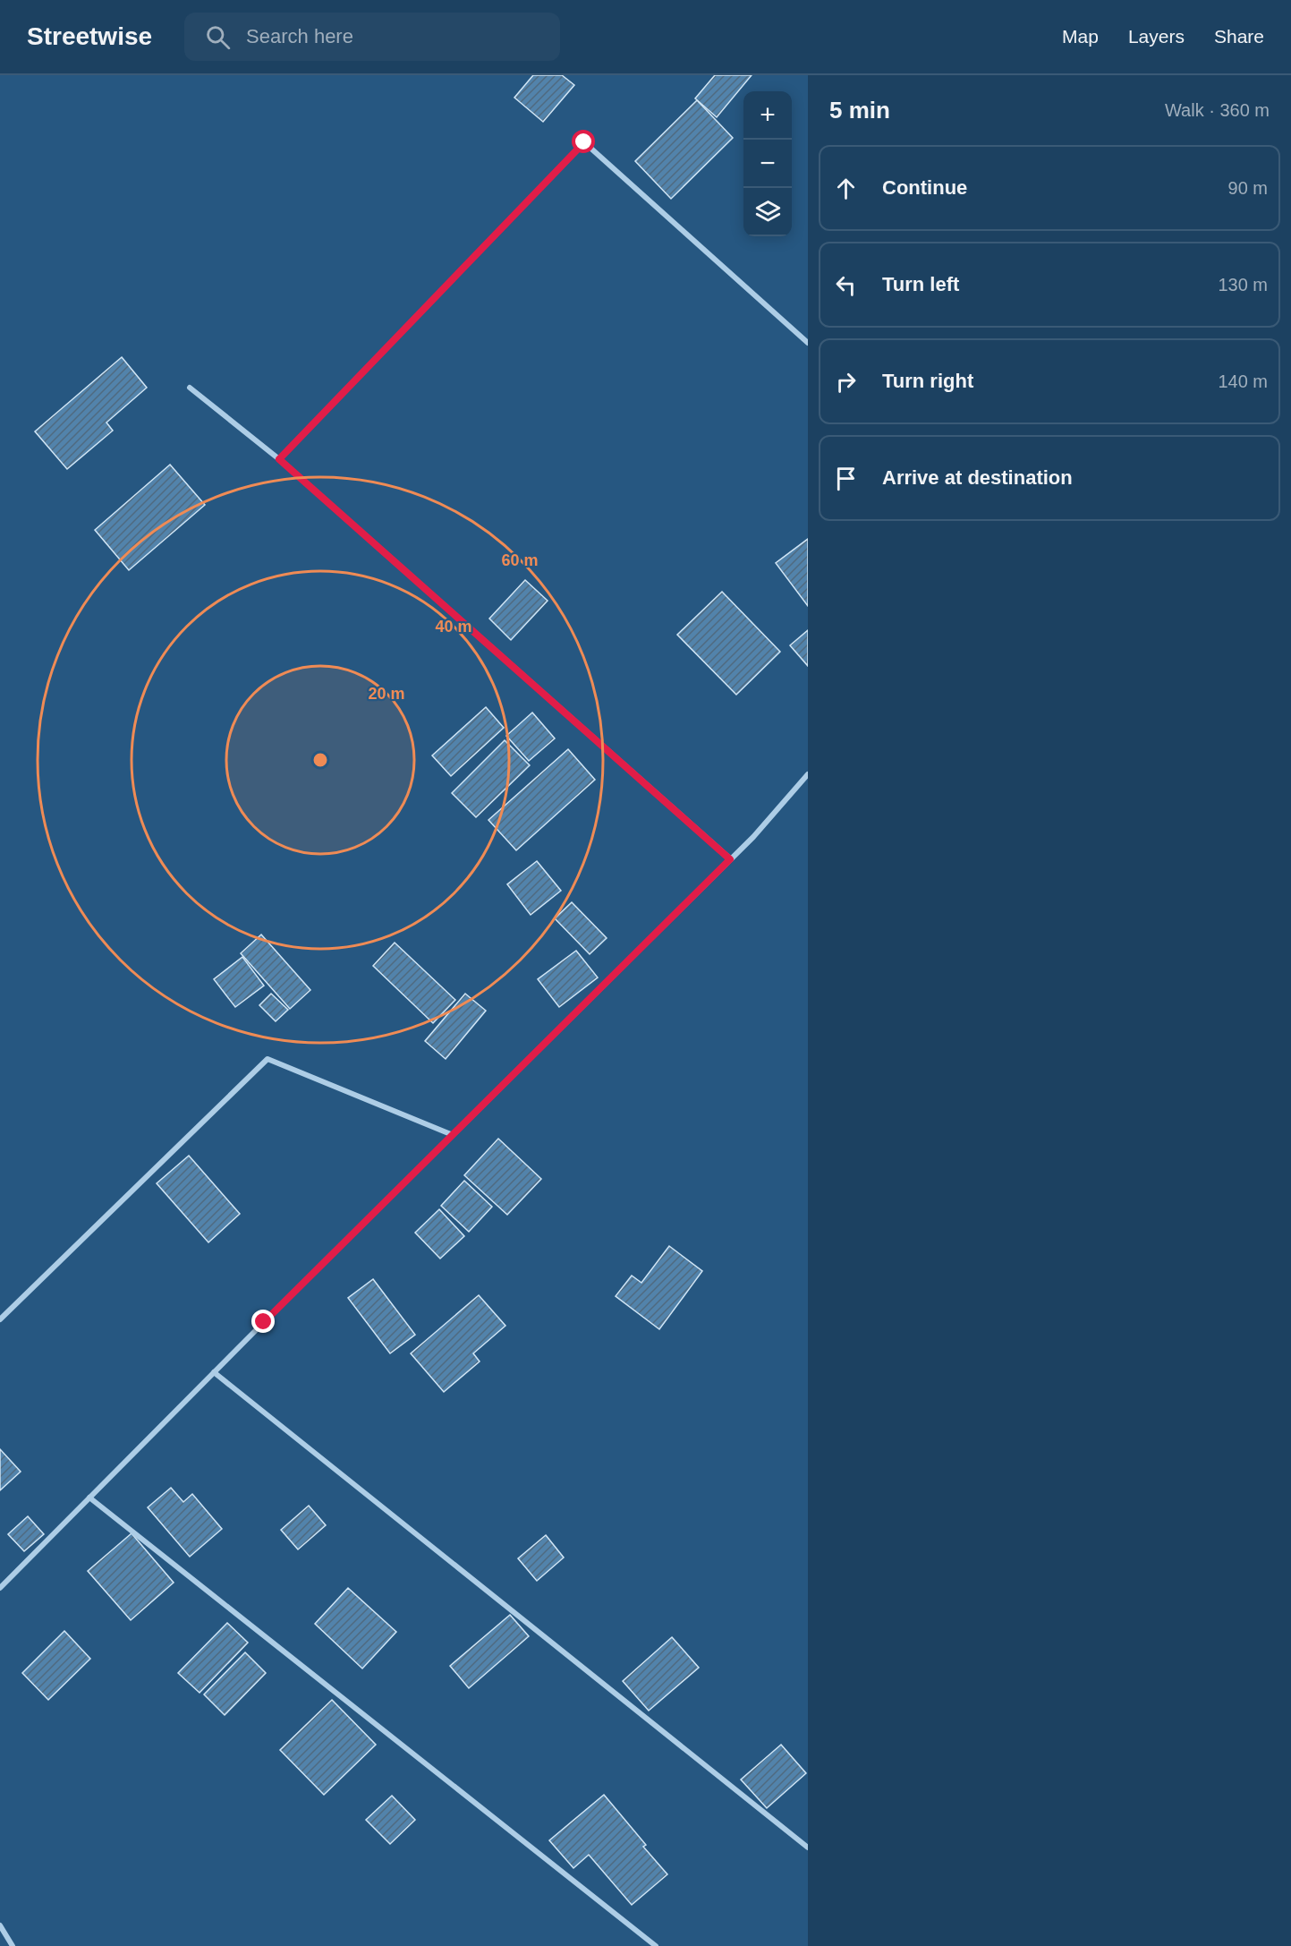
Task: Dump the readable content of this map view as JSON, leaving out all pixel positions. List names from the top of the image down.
{
  "page": {
    "header": "Streetwise",
    "search": "Search here",
    "nav": ["Map", "Layers", "Share"],
    "heading": ["5 min", "Walk · 360 m"],
    "map_buttons": ["+", "−"],
    "list": [
      ["Continue", "90 m"],
      ["Turn left", "130 m"],
      ["Turn right", "140 m"],
      "Arrive at destination"
    ]
  },
  "rings": ["60 m", "40 m", "20 m"]
}
